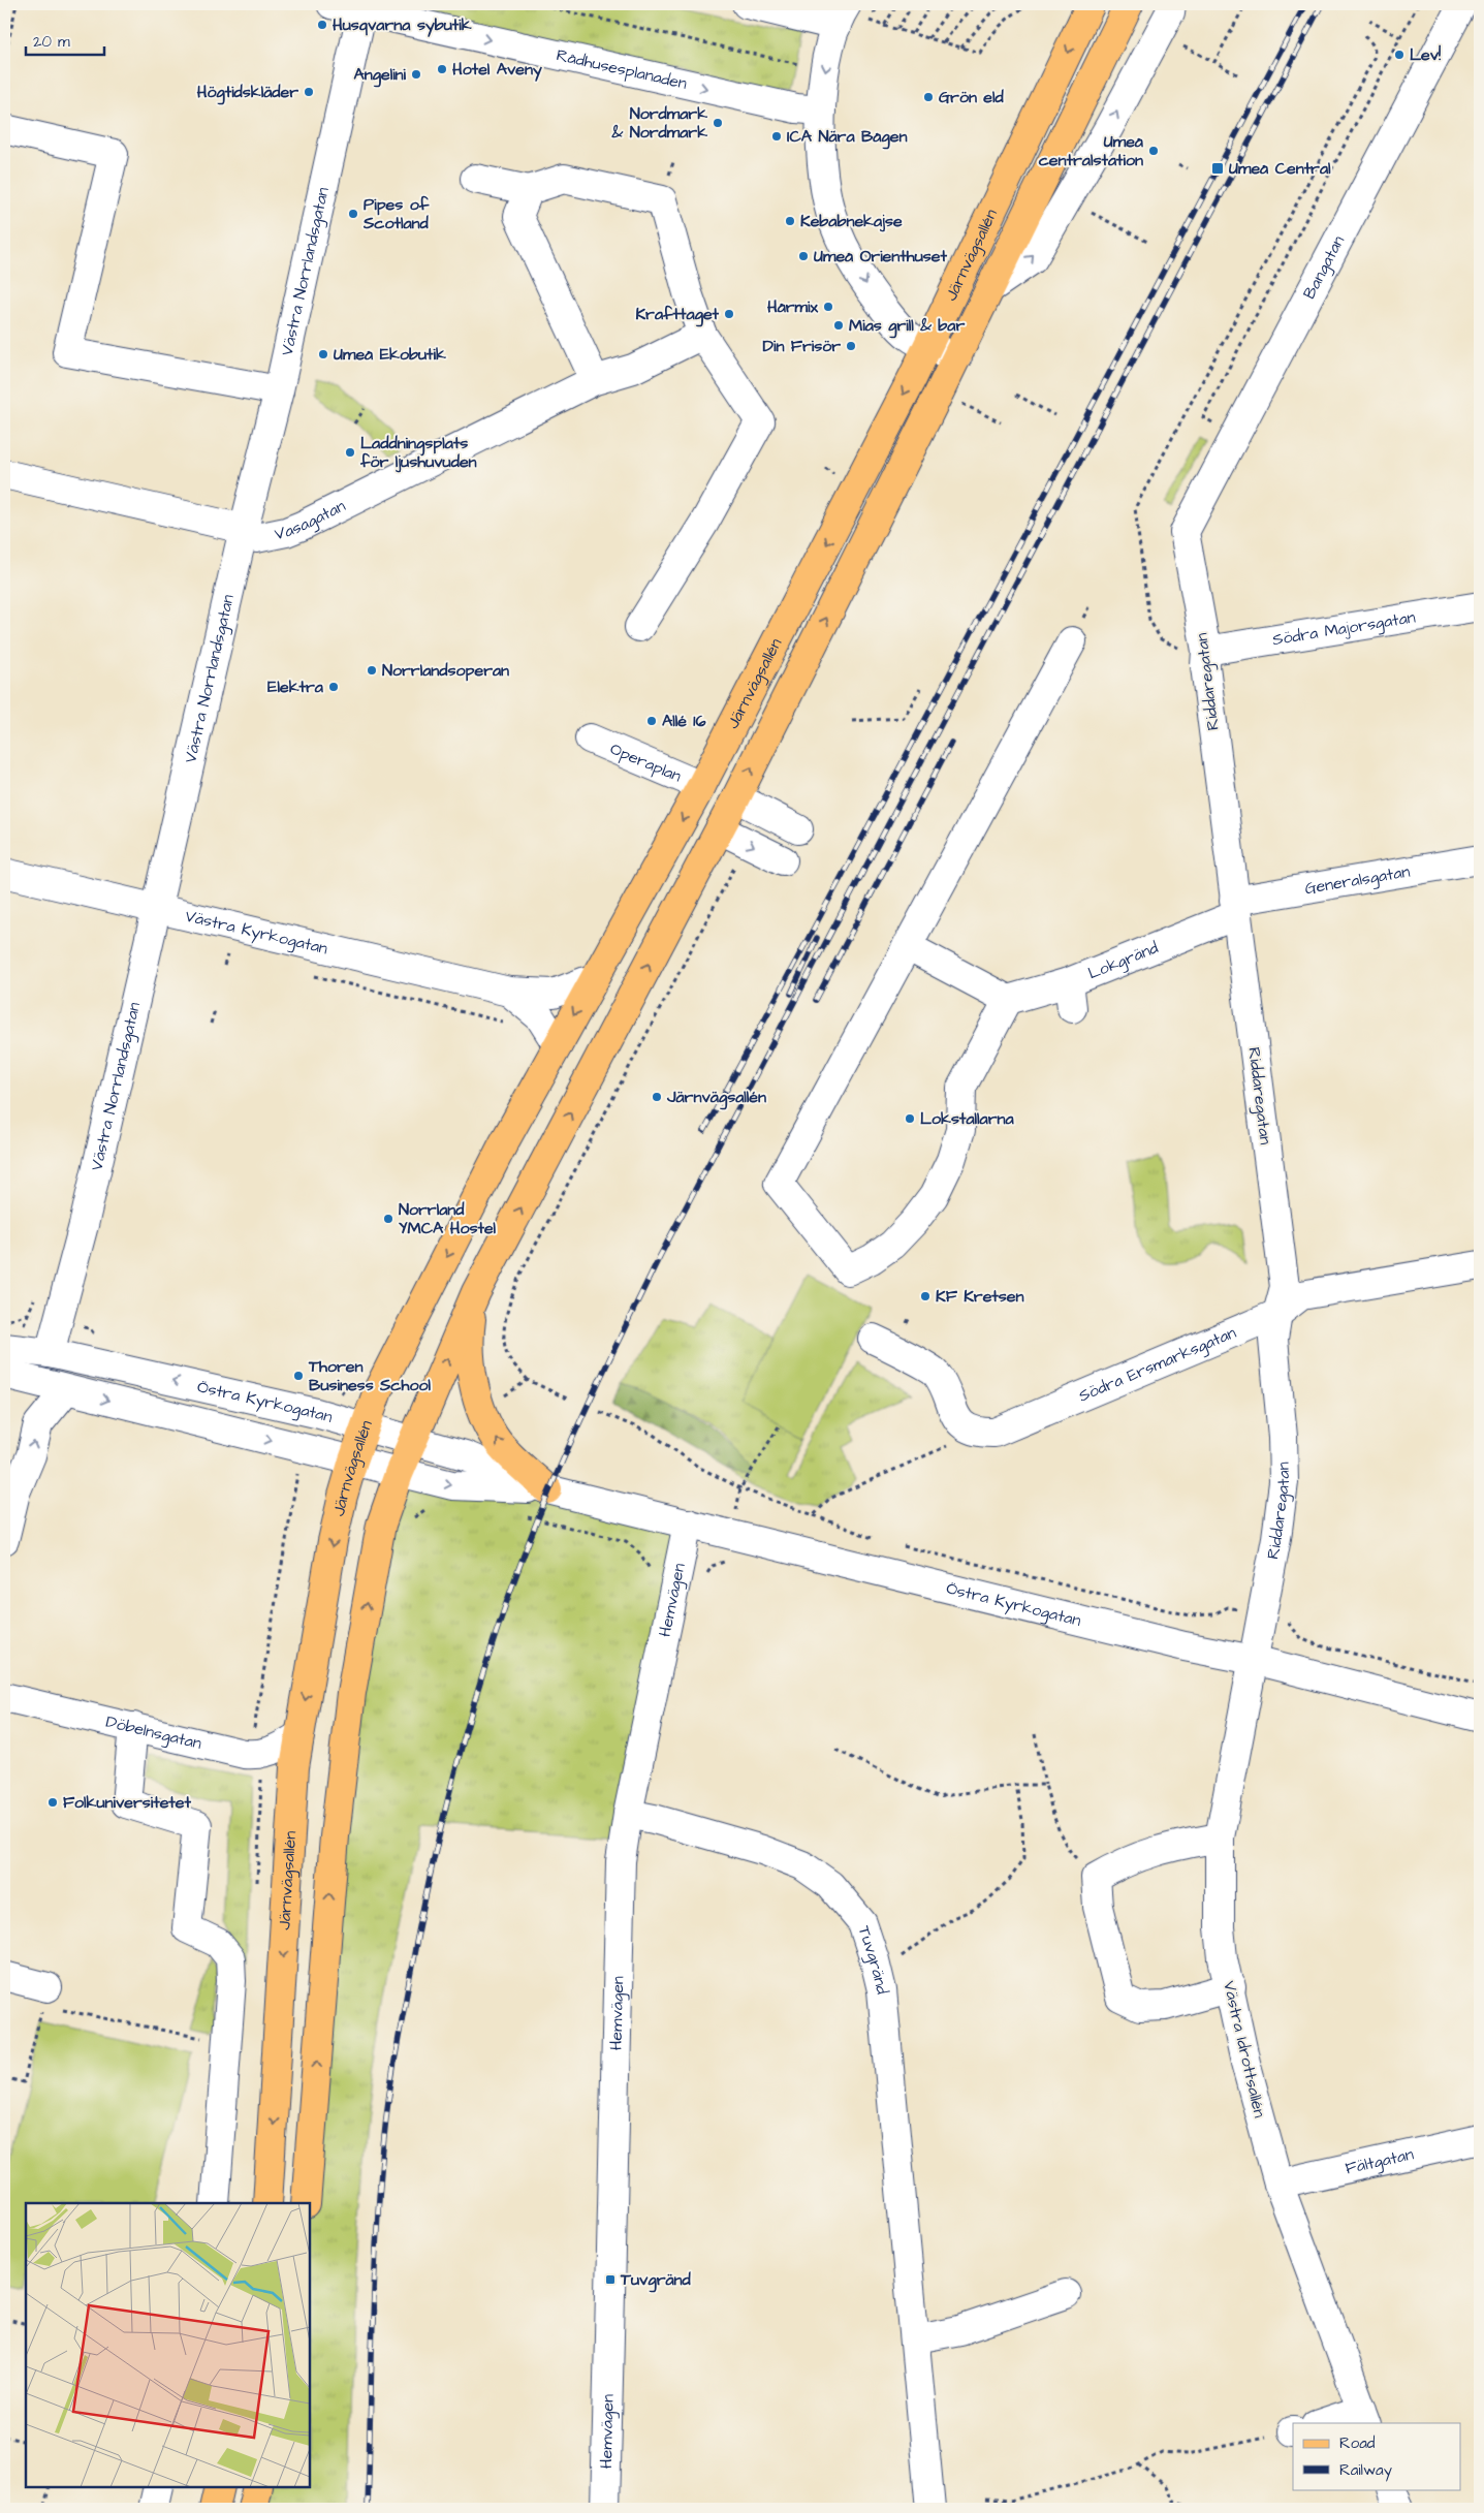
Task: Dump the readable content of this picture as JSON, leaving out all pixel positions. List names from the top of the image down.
{
  "streets": {
    "main road": ["Järnvägsallén"],
    "street": [
      "Rådhusesplanaden",
      "Bangatan",
      "Västra Norrlandsgatan",
      "Vasagatan",
      "Södra Majorsgatan",
      "Riddaregatan",
      "Operaplan",
      "Generalsgatan",
      "Västra Kyrkogatan",
      "Lokgränd",
      "Södra Ersmarksgatan",
      "Östra Kyrkogatan",
      "Hemvägen",
      "Döbelnsgatan",
      "Tuvgränd",
      "Västra Idrottsallén",
      "Fältgatan"
    ]
  },
  "crossings": [
    ["Rådhusesplanaden", "Västra Norrlandsgatan"],
    ["Järnvägsallén", "Operaplan"],
    ["Järnvägsallén", "Västra Kyrkogatan"],
    ["Järnvägsallén", "Östra Kyrkogatan"],
    ["Järnvägsallén", "Döbelnsgatan"],
    ["Bangatan", "Riddaregatan"],
    ["Västra Norrlandsgatan", "Vasagatan"],
    ["Västra Norrlandsgatan", "Västra Kyrkogatan"],
    ["Västra Norrlandsgatan", "Östra Kyrkogatan"],
    ["Södra Majorsgatan", "Riddaregatan"],
    ["Riddaregatan", "Generalsgatan"],
    ["Riddaregatan", "Lokgränd"],
    ["Riddaregatan", "Södra Ersmarksgatan"],
    ["Riddaregatan", "Östra Kyrkogatan"],
    ["Riddaregatan", "Västra Idrottsallén"],
    ["Generalsgatan", "Lokgränd"],
    ["Östra Kyrkogatan", "Hemvägen"],
    ["Östra Kyrkogatan", "Västra Idrottsallén"],
    ["Hemvägen", "Tuvgränd"],
    ["Västra Idrottsallén", "Fältgatan"]
  ],
  "one_way": ["Rådhusesplanaden"],
  "places": {
    "other": [
      "Husqvarna sybutik",
      "Lev!",
      "Hotel Aveny",
      "Angelini",
      "Högtidskläder",
      "Grön eld",
      "Nordmark & Nordmark",
      "ICA Nära Bågen",
      "Umeå centralstation",
      "Pipes of Scotland",
      "Kebabnekajse",
      "Umeå Orienthuset",
      "Hårmix",
      "Krafttaget",
      "Mias grill & bar",
      "Din Frisör",
      "Umeå Ekobutik",
      "Laddningsplats för ljushuvuden",
      "Norrlandsoperan",
      "Elektra",
      "Allé 16",
      "Järnvägsallén",
      "Lokstallarna",
      "Norrland YMCA Hostel",
      "KF Kretsen",
      "Thoren Business School",
      "Folkuniversitetet"
    ],
    "transit": ["Umeå Central", "Tuvgränd"]
  },
  "legend": ["Road", "Railway"],
  "scale_bar": "20 m"
}
